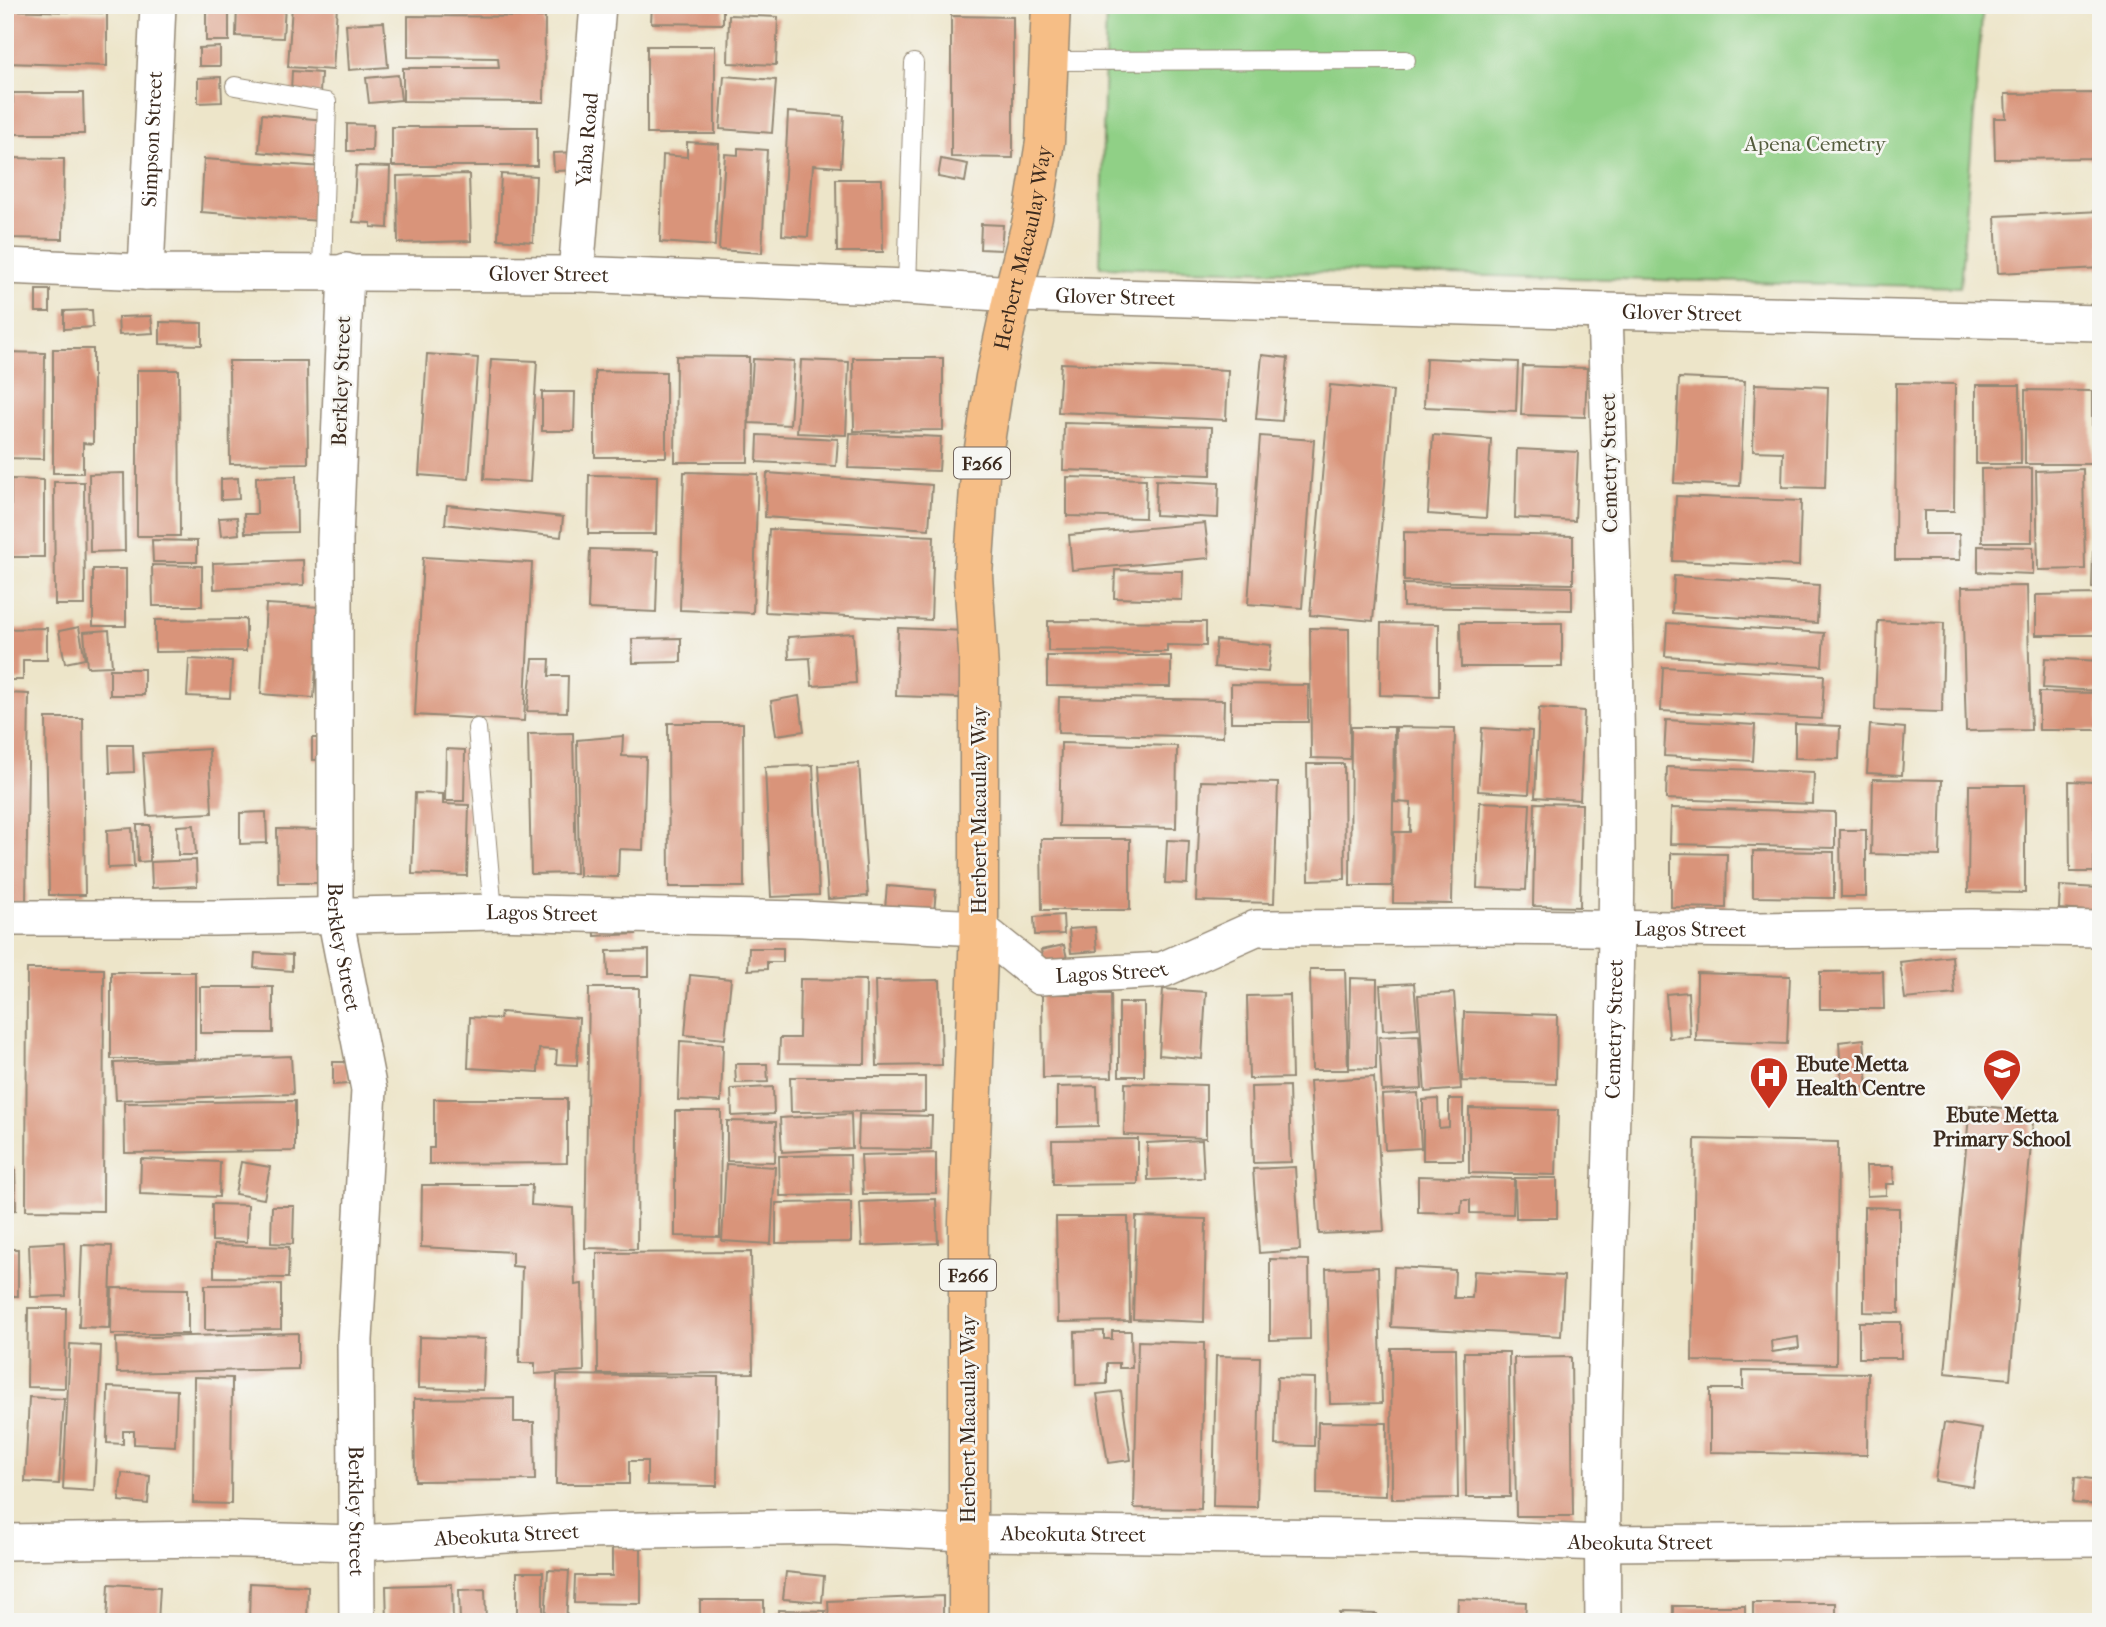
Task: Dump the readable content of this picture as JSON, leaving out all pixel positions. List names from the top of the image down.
{
  "streets": {
    "highway": ["Herbert Macaulay Way", "F266"],
    "street": [
      "Simpson Street",
      "Yaba Road",
      "Glover Street",
      "Berkley Street",
      "Cemetry Street",
      "Lagos Street",
      "Abeokuta Street"
    ]
  },
  "crossings": [
    ["Simpson Street", "Glover Street"],
    ["Yaba Road", "Glover Street"],
    ["Herbert Macaulay Way", "Glover Street"],
    ["Herbert Macaulay Way", "Lagos Street"],
    ["Herbert Macaulay Way", "Abeokuta Street"],
    ["Glover Street", "Berkley Street"],
    ["Glover Street", "Cemetry Street"],
    ["Berkley Street", "Lagos Street"],
    ["Berkley Street", "Abeokuta Street"],
    ["Cemetry Street", "Lagos Street"],
    ["Cemetry Street", "Abeokuta Street"]
  ],
  "parks": ["Apena Cemetry"],
  "places": {
    "school or university": ["Ebute Metta Primary School"],
    "hospital": ["Ebute Metta Health Centre"]
  }
}
